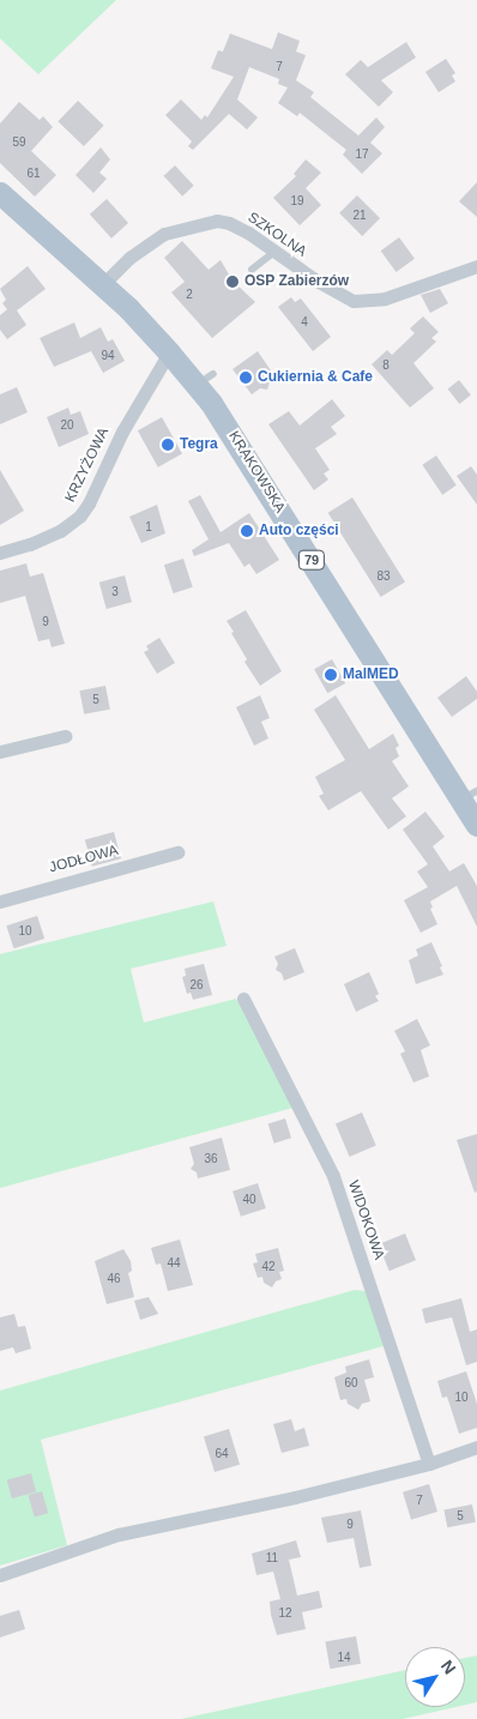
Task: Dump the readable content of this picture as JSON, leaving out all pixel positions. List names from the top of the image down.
{
  "streets": {
    "main road": ["KRAKOWSKA", "79"],
    "street": [
      "SZKOLNA",
      "KRZYŻOWA",
      "JODŁOWA",
      "WIDOKOWA"
    ]
  },
  "crossings": [
    ["SZKOLNA", "KRAKOWSKA"],
    ["KRZYŻOWA", "KRAKOWSKA"]
  ],
  "places": [
    "OSP Zabierzów",
    "Cukiernia & Cafe",
    "Tegra",
    "Auto części",
    "MalMED"
  ],
  "house_numbers": [
    "7",
    "59",
    "17",
    "61",
    "19",
    "21",
    "2",
    "4",
    "94",
    "8",
    "20",
    "1",
    "83",
    "3",
    "9",
    "5",
    "10",
    "26",
    "36",
    "40",
    "44",
    "42",
    "46",
    "60",
    "10",
    "64",
    "7",
    "5",
    "9",
    "11",
    "12",
    "14"
  ],
  "north": "top right"
}
